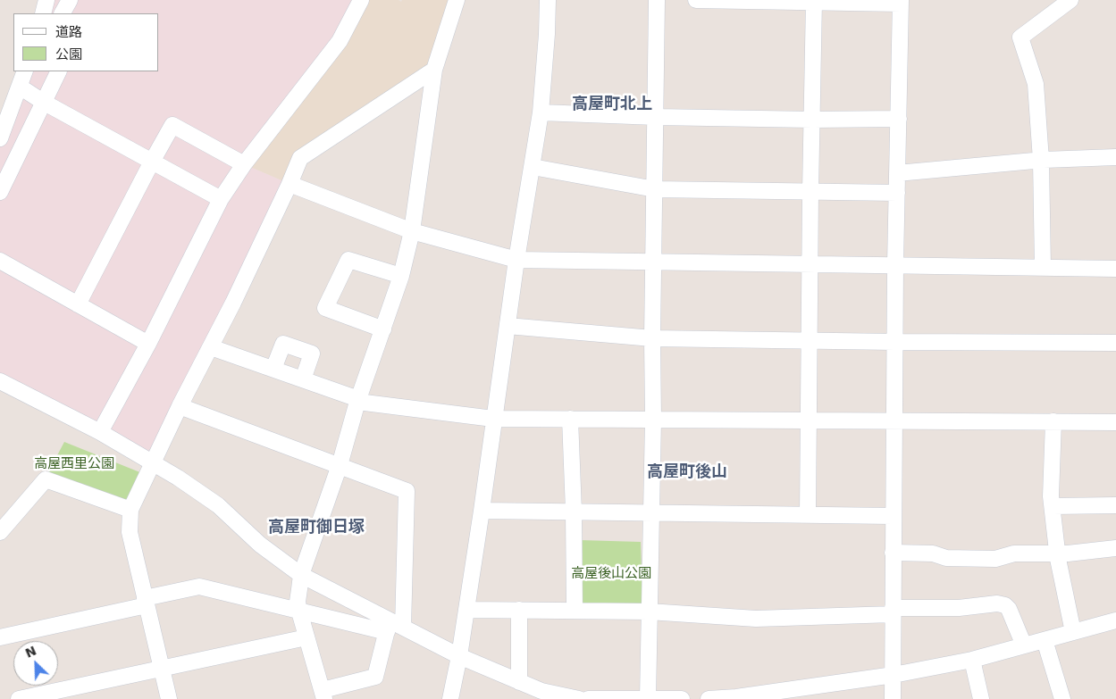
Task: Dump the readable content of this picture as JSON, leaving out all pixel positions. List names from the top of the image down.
{
  "districts": ["高屋町北上", "高屋町後山", "高屋町御日塚"],
  "parks": ["高屋西里公園", "高屋後山公園"],
  "legend": ["道路", "公園"],
  "north": "top left"
}
